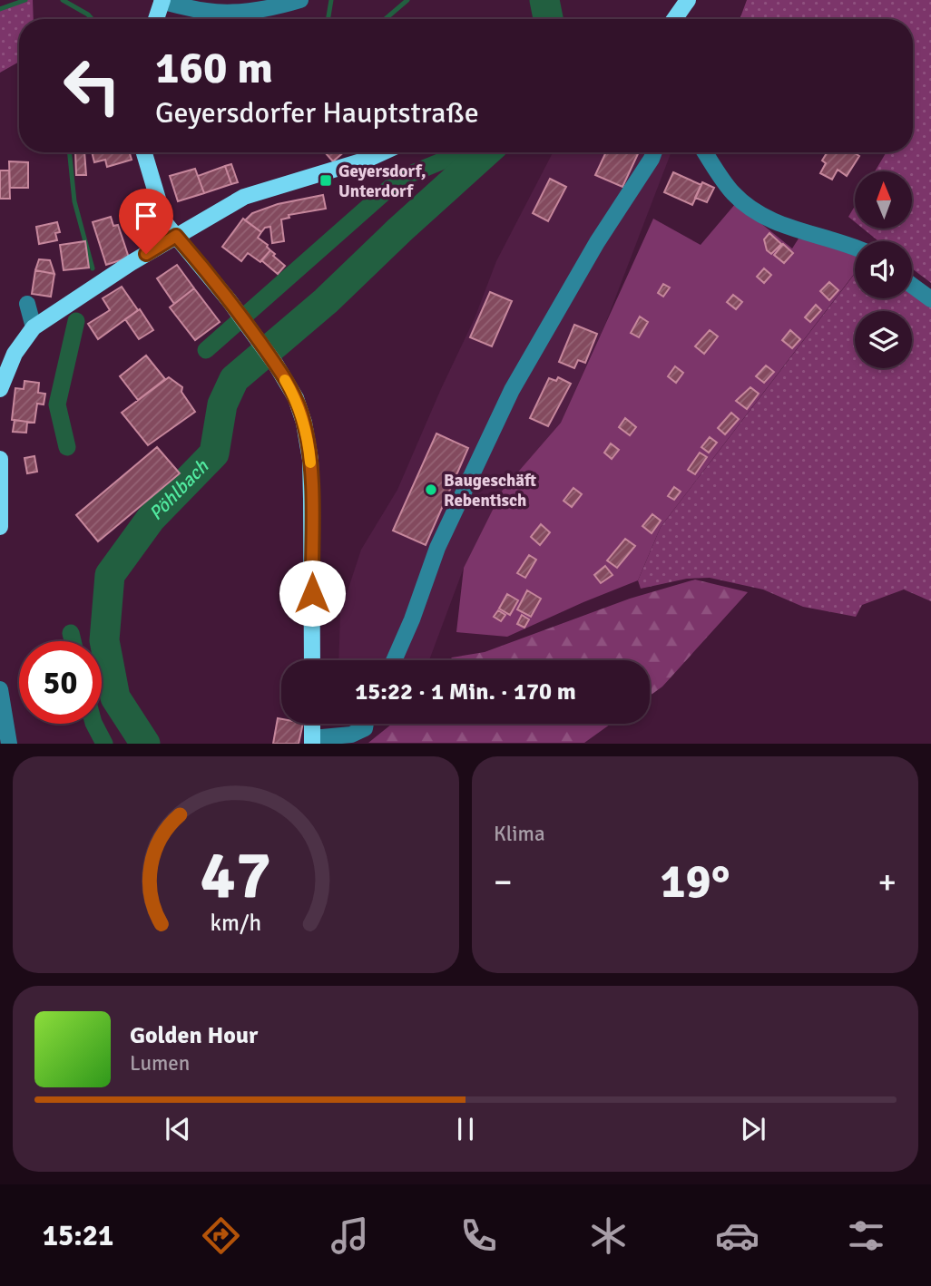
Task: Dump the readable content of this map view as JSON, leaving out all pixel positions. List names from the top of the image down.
{
  "water": ["Pöhlbach"],
  "places": {
    "transit": ["Geyersdorf, Unterdorf"],
    "other": ["Baugeschäft Rebentisch"]
  },
  "north": "top",
  "page": {
    "turn": ["160 m", "Geyersdorfer Hauptstraße"],
    "limit": "50",
    "trip": "15:22 · 1 Min. · 170 m",
    "tile": "Klima",
    "heat": ["−", "19°", "+"],
    "song": ["Golden Hour", "Lumen"],
    "tabs": "15:21",
    "gauge": ["47", "km/h"]
  }
}
